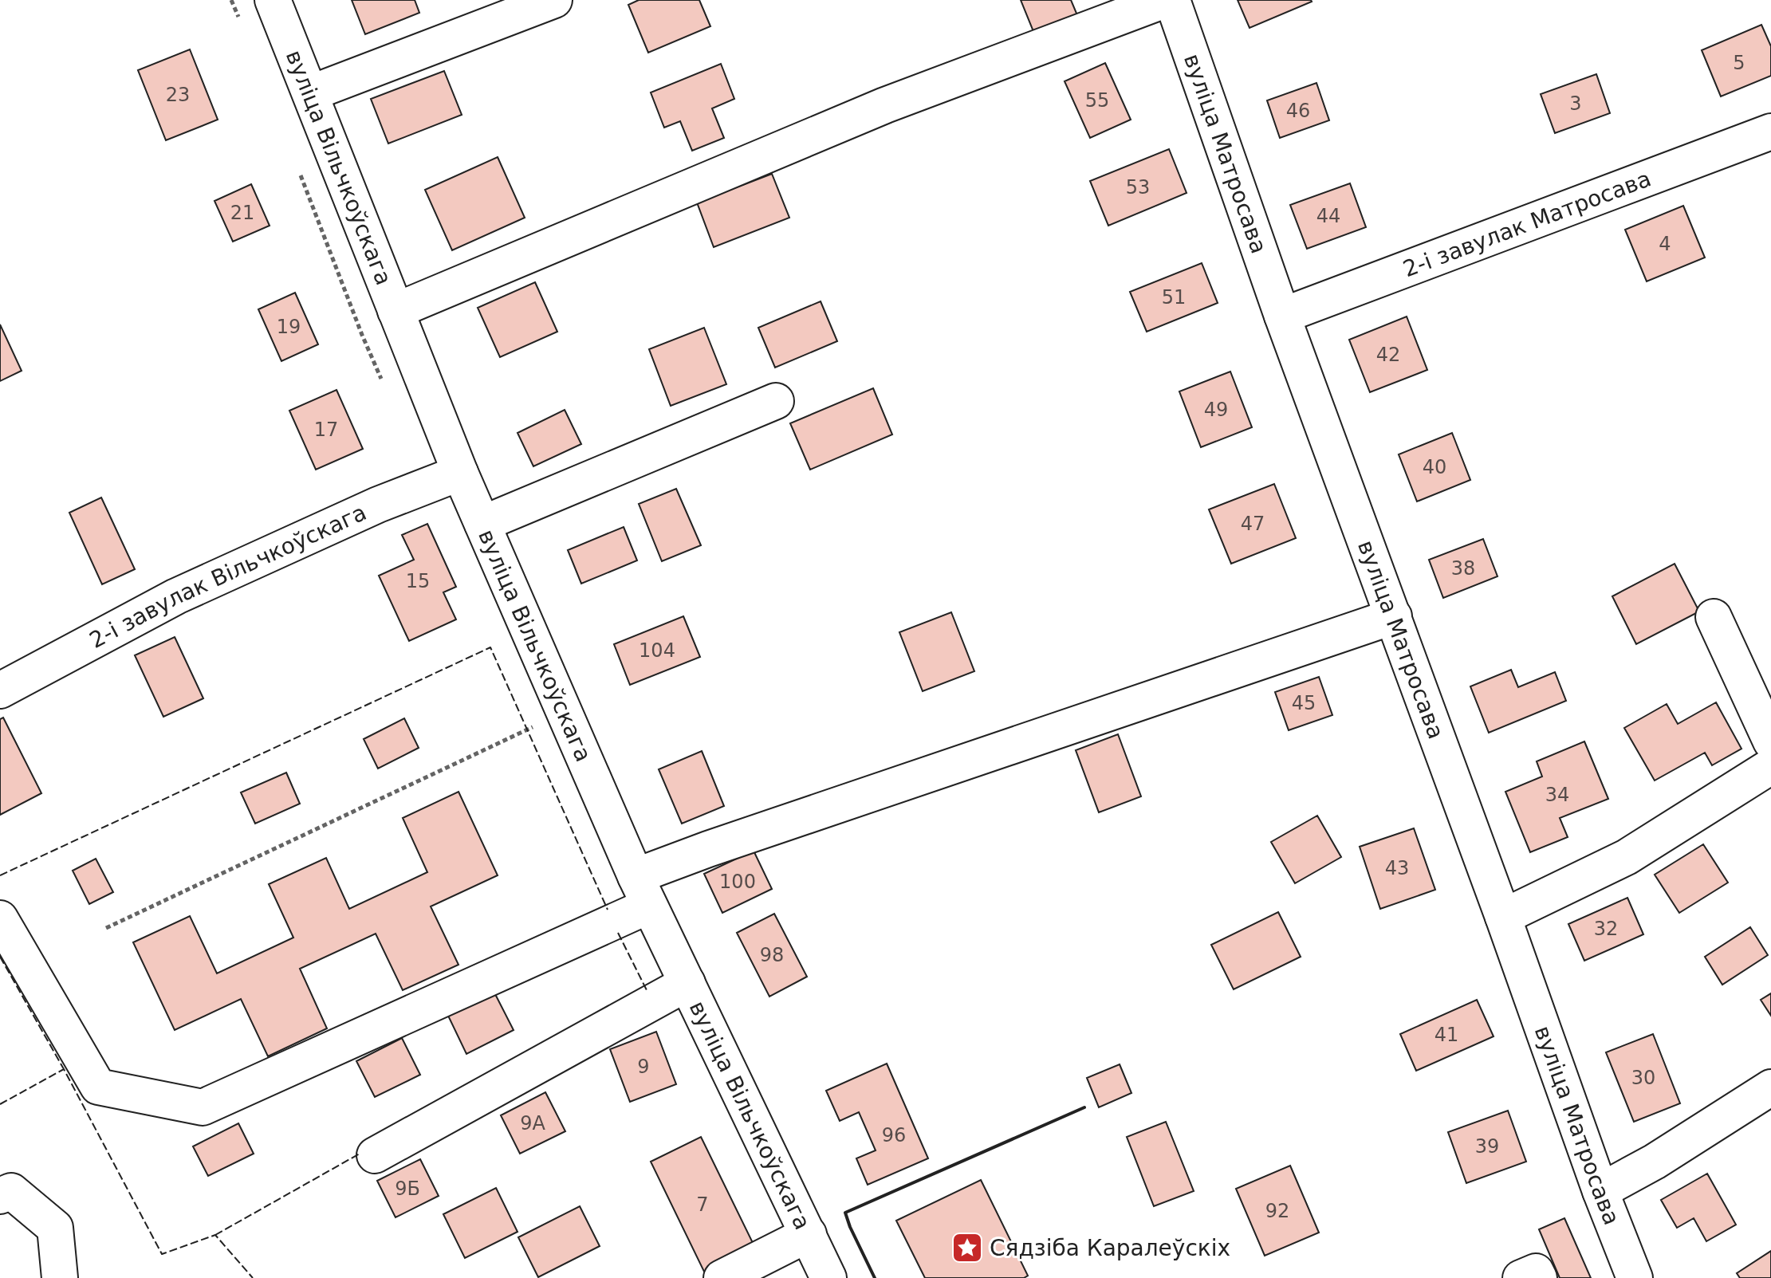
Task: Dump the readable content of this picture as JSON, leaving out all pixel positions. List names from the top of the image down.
{
  "streets": {
    "street": [
      "вуліца Матросава",
      "вуліца Вільчкоўскага",
      "2-і завулак Матросава",
      "2-і завулак Вільчкоўскага"
    ]
  },
  "crossings": [
    ["вуліца Матросава", "2-і завулак Матросава"],
    ["вуліца Вільчкоўскага", "2-і завулак Вільчкоўскага"]
  ],
  "places": {
    "place": ["Сядзіба Каралеўскіх"]
  },
  "house_numbers": [
    "5",
    "23",
    "55",
    "3",
    "46",
    "53",
    "21",
    "44",
    "4",
    "51",
    "19",
    "42",
    "49",
    "17",
    "40",
    "47",
    "38",
    "15",
    "104",
    "45",
    "34",
    "43",
    "100",
    "32",
    "98",
    "41",
    "9",
    "30",
    "9А",
    "96",
    "39",
    "9Б",
    "7",
    "92"
  ]
}
